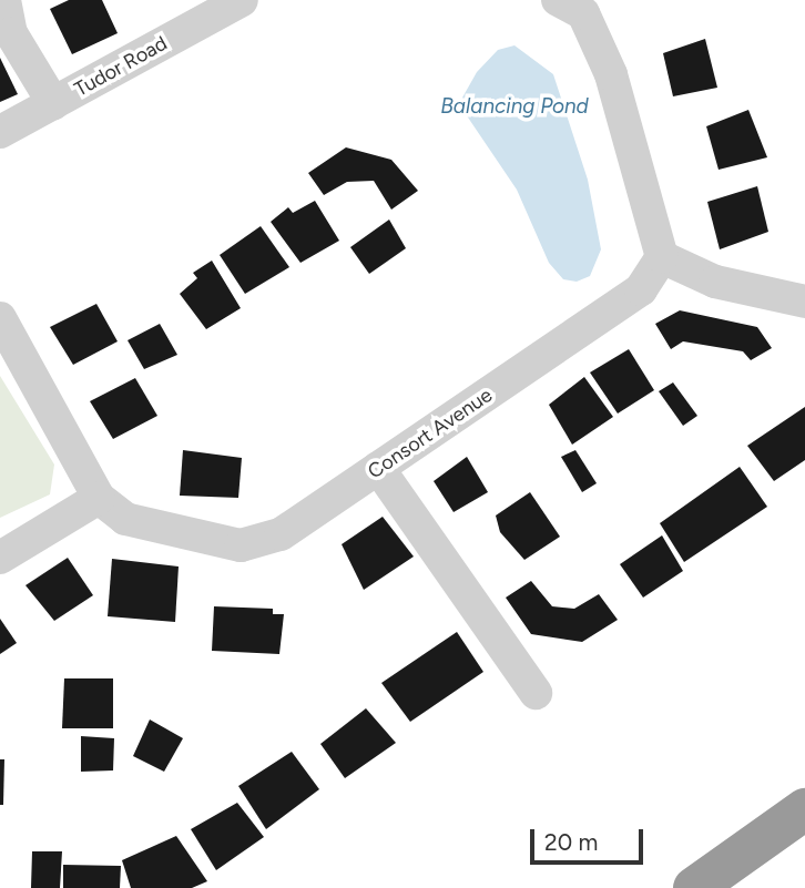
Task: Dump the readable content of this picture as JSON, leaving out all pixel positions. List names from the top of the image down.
{
  "streets": {
    "street": ["Tudor Road", "Consort Avenue"]
  },
  "water": ["Balancing Pond"],
  "scale_bar": "20 m"
}
